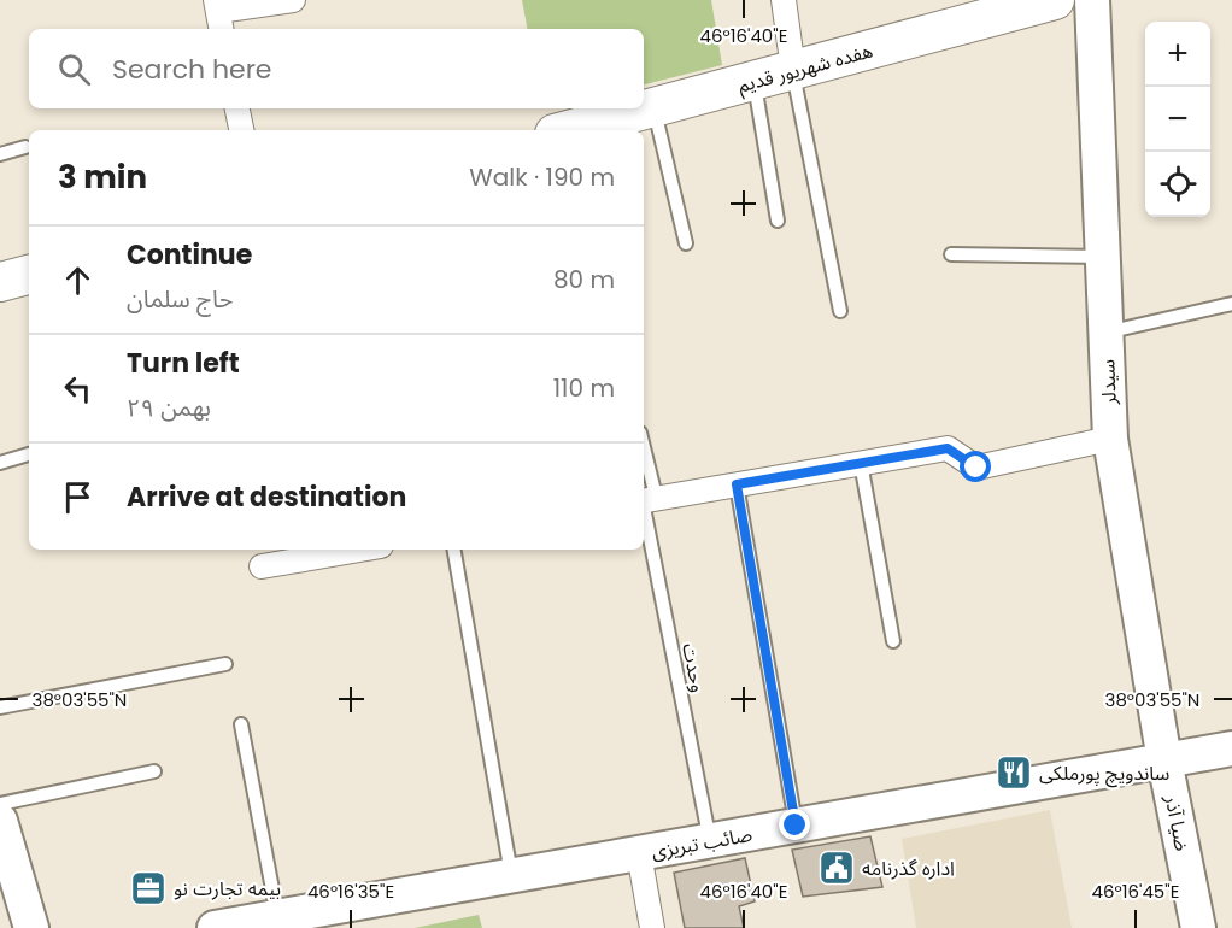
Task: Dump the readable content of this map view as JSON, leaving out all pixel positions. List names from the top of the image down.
{
  "streets": {
    "main road": [
      "هفده شهریور قدیم",
      "سیدلر",
      "ضیا آذر",
      "صائب تبریزی"
    ],
    "lane": ["وحدت"]
  },
  "crossings": [
    ["سیدلر", "ضیا آذر"],
    ["سیدلر", "صائب تبریزی"],
    ["وحدت", "صائب تبریزی"],
    ["ضیا آذر", "صائب تبریزی"]
  ],
  "places": {
    "restaurant": ["ساندویچ پورملکی"],
    "public building": ["اداره گذرنامه"],
    "office": ["بیمه تجارت نو"]
  },
  "page": {
    "map_buttons": ["+", "−"],
    "search": "Search here",
    "heading": ["3 min", "Walk · 190 m"],
    "list": [
      ["Continue", "حاج سلمان", "80 m"],
      ["Turn left", "۲۹ بهمن", "110 m"],
      "Arrive at destination"
    ]
  },
  "coordinates": [
    "46°16'40\"E",
    "38°03'55\"N",
    "46°16'35\"E",
    "46°16'45\"E"
  ]
}
